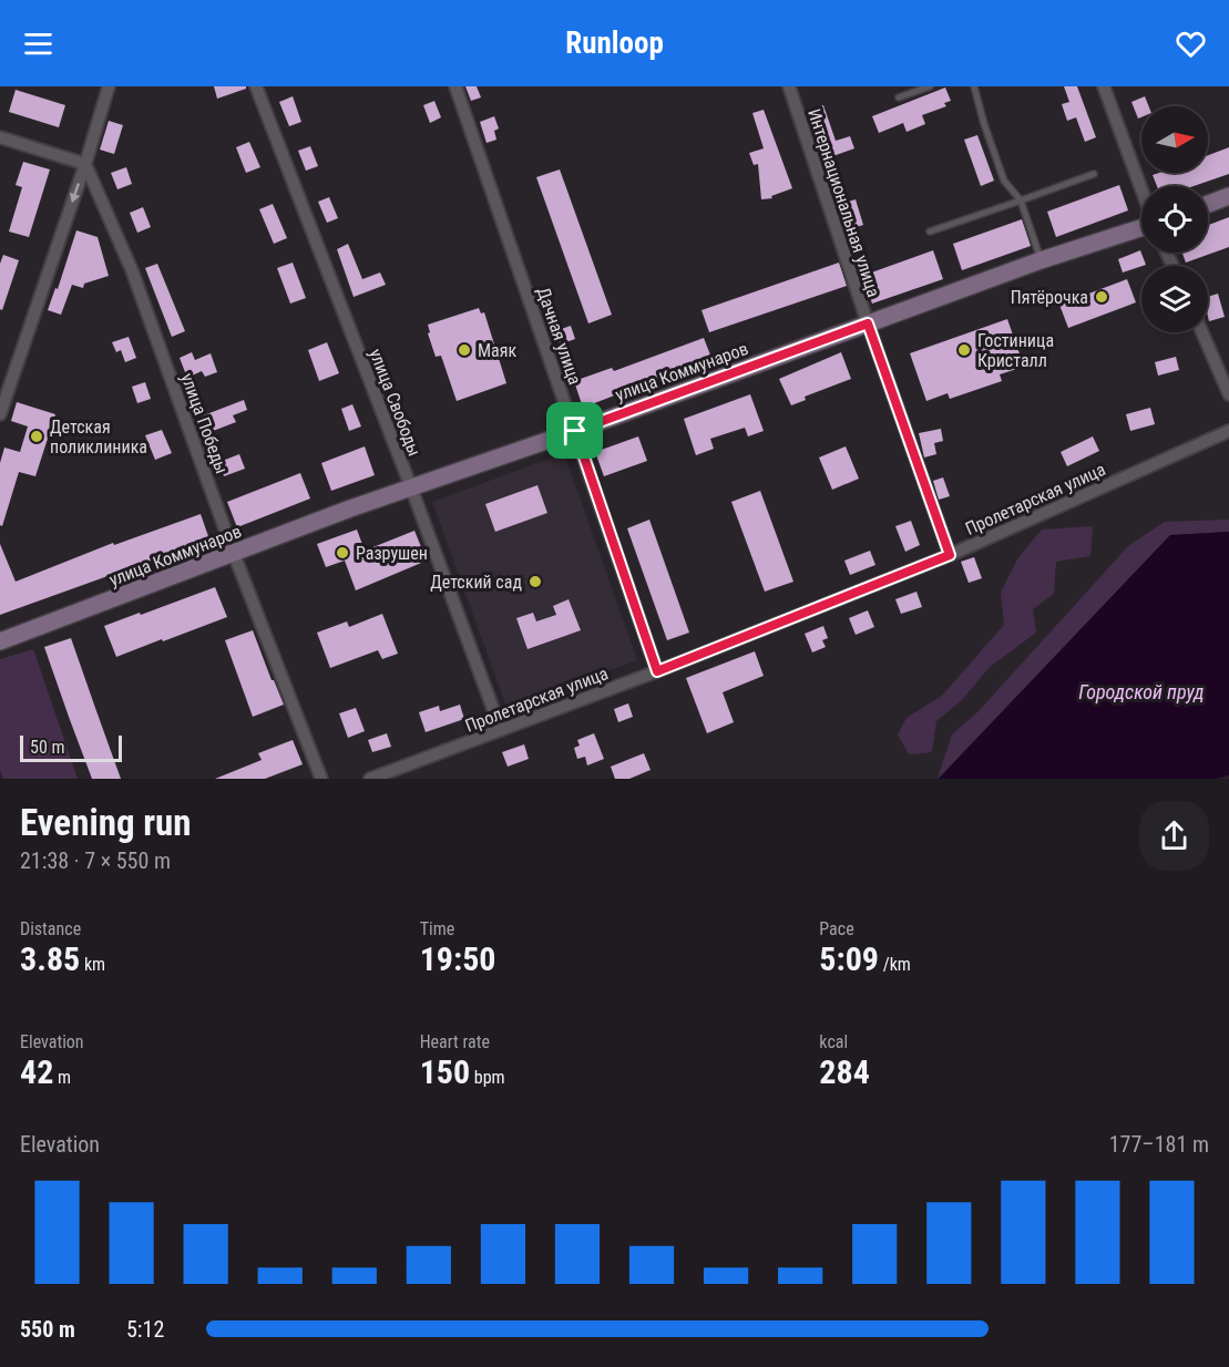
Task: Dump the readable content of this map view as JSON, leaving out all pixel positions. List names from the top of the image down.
{
  "streets": {
    "main road": ["улица Коммунаров"],
    "street": [
      "Интернациональная улица",
      "Дачная улица",
      "улица Свободы",
      "улица Победы",
      "Пролетарская улица"
    ]
  },
  "crossings": [
    ["Интернациональная улица", "улица Коммунаров"],
    ["Интернациональная улица", "Пролетарская улица"],
    ["Дачная улица", "улица Коммунаров"],
    ["Дачная улица", "Пролетарская улица"],
    ["улица Коммунаров", "улица Свободы"],
    ["улица Коммунаров", "улица Победы"],
    ["улица Свободы", "Пролетарская улица"]
  ],
  "water": ["Городской пруд"],
  "places": [
    "Пятёрочка",
    "Маяк",
    "Гостиница Кристалл",
    "Детская поликлиника",
    "Разрушен",
    "Детский сад"
  ],
  "scale_bar": "50 m",
  "north": "right",
  "page": {
    "header": "Runloop",
    "scale": "50 m",
    "heading": ["Evening run", "21:38 · 7 × 550 m"],
    "stats": [
      ["Distance", "3.85 km"],
      ["Time", "19:50"],
      ["Pace", "5:09 /km"],
      ["Elevation", "42 m"],
      ["Heart rate", "150 bpm"],
      ["kcal", "284"]
    ],
    "chart": ["Elevation", "177–181 m"],
    "list": [
      {
        "name": "550 m",
        "note": "5:12"
      }
    ]
  }
}
